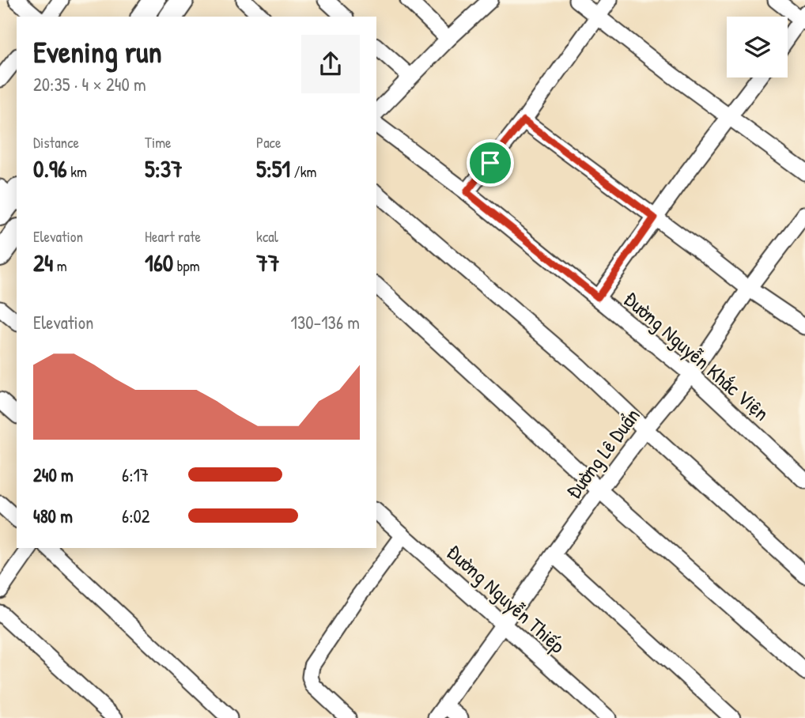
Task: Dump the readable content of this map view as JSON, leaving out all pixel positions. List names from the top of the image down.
{
  "streets": {
    "street": ["Đường Nguyễn Khắc Viện", "Đường Lê Duẩn", "Đường Nguyễn Thiếp"]
  },
  "crossings": [
    ["Đường Nguyễn Khắc Viện", "Đường Lê Duẩn"],
    ["Đường Lê Duẩn", "Đường Nguyễn Thiếp"]
  ],
  "page": {
    "heading": ["Evening run", "20:35 · 4 × 240 m"],
    "stats": [
      ["Distance", "0.96 km"],
      ["Time", "5:37"],
      ["Pace", "5:51 /km"],
      ["Elevation", "24 m"],
      ["Heart rate", "160 bpm"],
      ["kcal", "77"]
    ],
    "chart": ["Elevation", "130–136 m"],
    "list": [
      {
        "name": "240 m",
        "note": "6:17"
      },
      {
        "name": "480 m",
        "note": "6:02"
      }
    ]
  }
}
